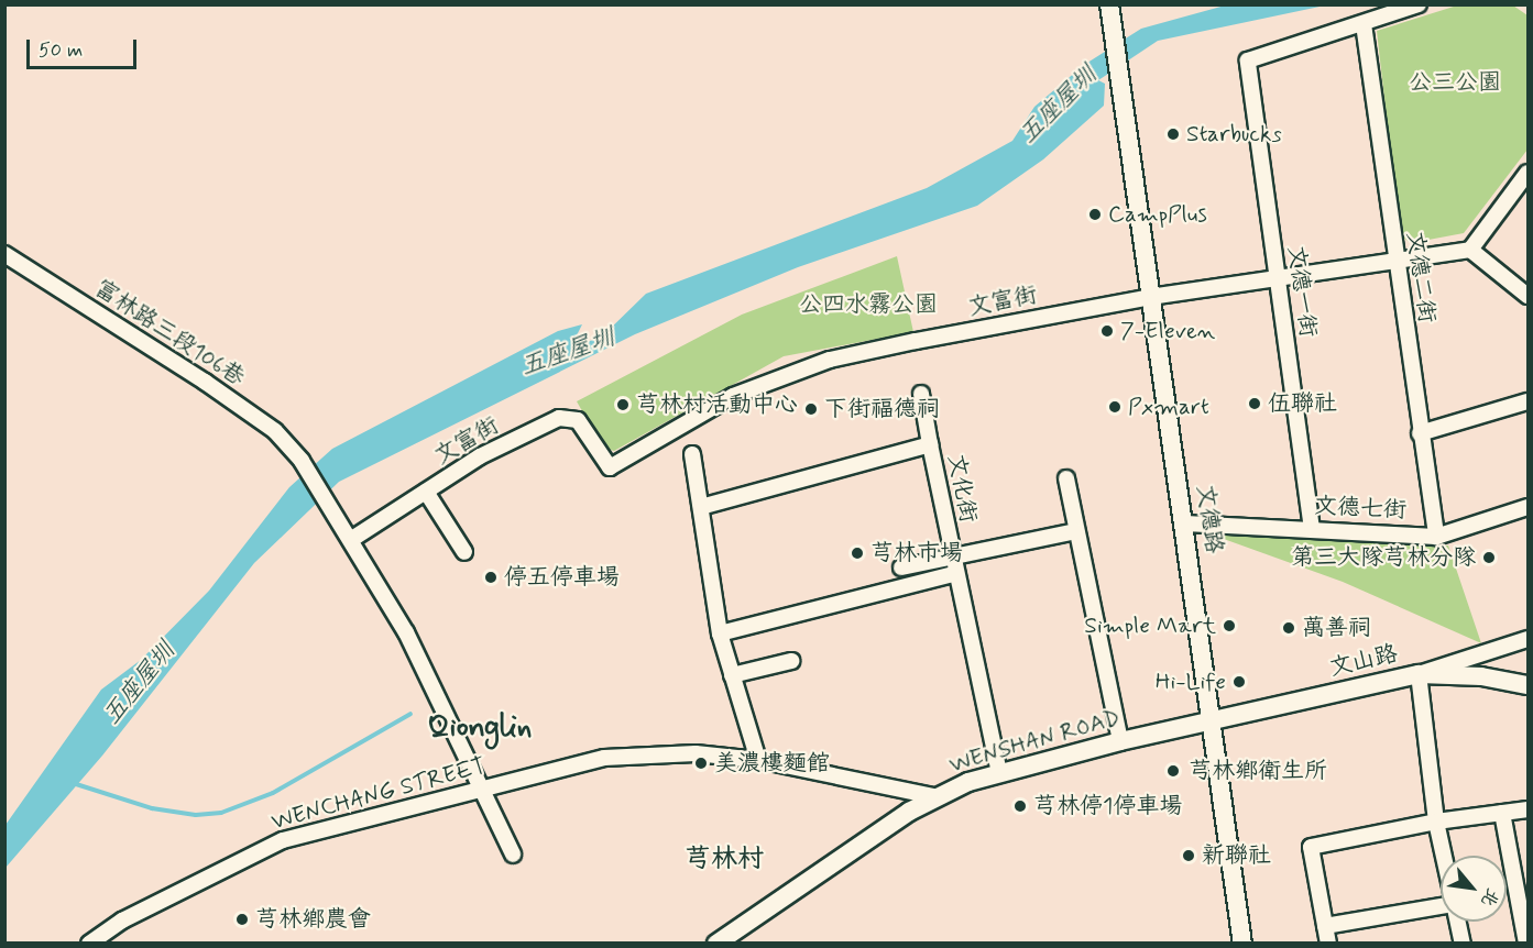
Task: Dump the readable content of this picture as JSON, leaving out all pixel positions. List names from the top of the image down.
{
  "streets": {
    "main road": ["文德路", "文山路", "WENSHAN ROAD"],
    "street": [
      "文德二街",
      "文德一街",
      "文富街",
      "富林路三段106巷",
      "文化街",
      "文德七街",
      "WENCHANG STREET"
    ]
  },
  "crossings": [
    ["文德二街", "文德一街"],
    ["文德二街", "文富街"],
    ["文德二街", "文德七街"],
    ["文德一街", "文富街"],
    ["文德一街", "文德七街"],
    ["文富街", "富林路三段106巷"],
    ["文富街", "文德路"],
    ["文化街", "WENSHAN ROAD"],
    ["文德七街", "文德路"],
    ["文德路", "文山路"],
    ["文德路", "WENSHAN ROAD"],
    ["文山路", "WENSHAN ROAD"],
    ["WENSHAN ROAD", "WENCHANG STREET"]
  ],
  "districts": ["Qionglin", "芎林村"],
  "water": ["五座屋圳"],
  "parks": ["公三公園", "公四水霧公園"],
  "places": [
    "Starbucks",
    "CampPlus",
    "7-Eleven",
    "伍聯社",
    "芎林村活動中心",
    "Pxmart",
    "下街福德祠",
    "芎林市場",
    "第三大隊芎林分隊",
    "停五停車場",
    "Simple Mart",
    "萬善祠",
    "Hi-Life",
    "美濃樓麵館",
    "芎林鄉衛生所",
    "芎林停1停車場",
    "新聯社",
    "芎林鄉農會"
  ],
  "scale_bar": "50 m",
  "north": "bottom right"
}
